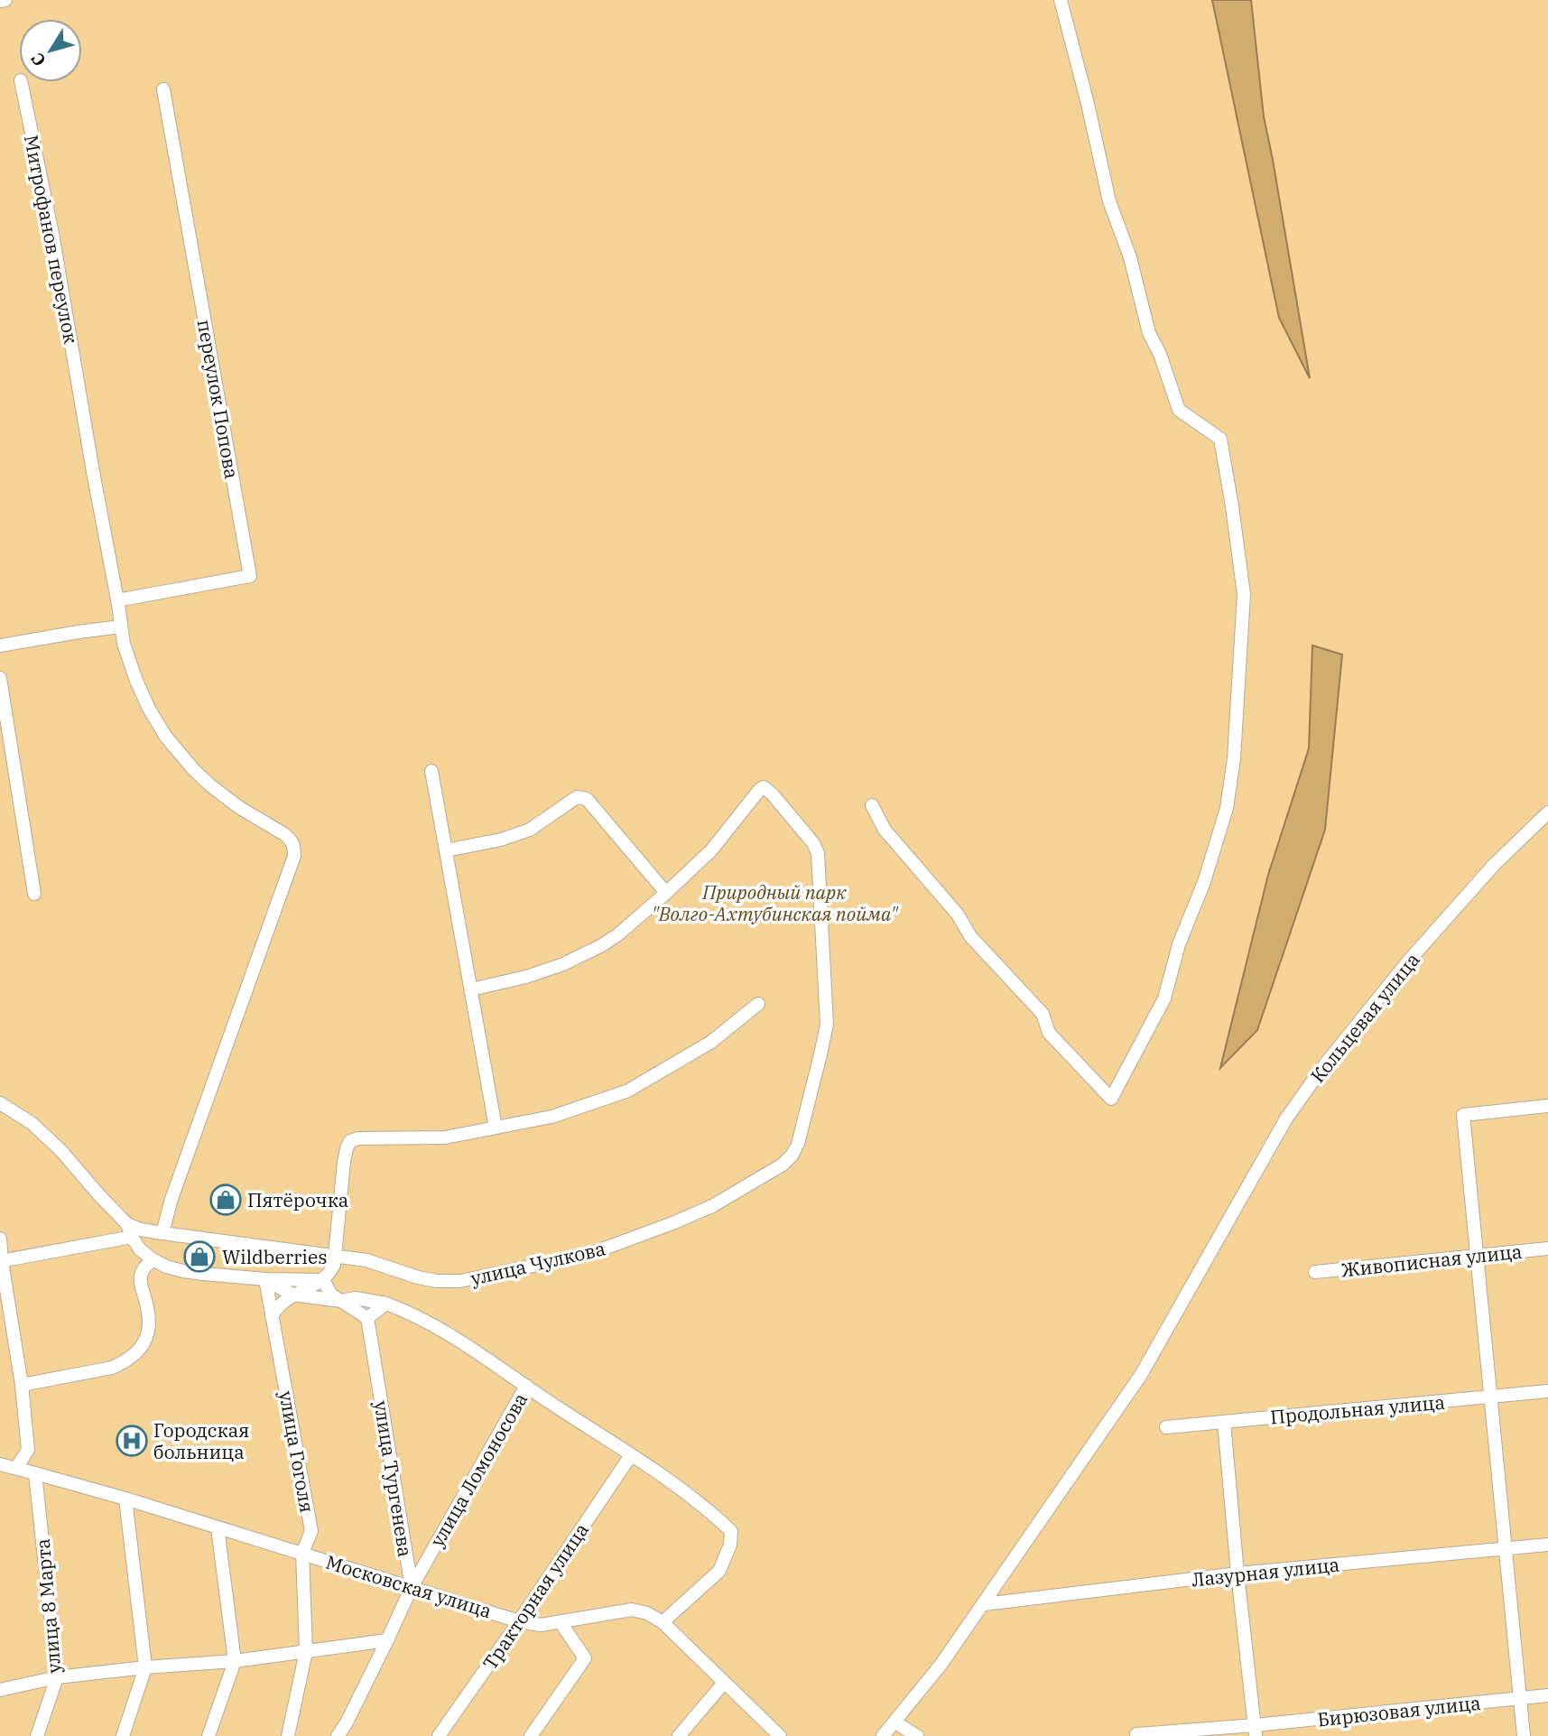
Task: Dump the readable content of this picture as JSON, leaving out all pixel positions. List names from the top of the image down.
{
  "streets": {
    "street": [
      "Митрофанов переулок",
      "переулок Попова",
      "Кольцевая улица",
      "Живописная улица",
      "улица Чулкова",
      "Продольная улица",
      "улица Гоголя",
      "улица Ломоносова",
      "улица Тургенева",
      "Лазурная улица",
      "Московская улица",
      "Тракторная улица",
      "улица 8 Марта",
      "Бирюзовая улица"
    ]
  },
  "crossings": [
    ["Митрофанов переулок", "переулок Попова"],
    ["Митрофанов переулок", "улица Чулкова"],
    ["Кольцевая улица", "Лазурная улица"],
    ["улица Гоголя", "Московская улица"],
    ["улица Ломоносова", "улица Тургенева"],
    ["улица Ломоносова", "Московская улица"],
    ["улица Тургенева", "Московская улица"],
    ["Московская улица", "Тракторная улица"],
    ["Московская улица", "улица 8 Марта"]
  ],
  "parks": ["Природный парк \"Волго-Ахтубинская пойма\""],
  "places": {
    "shop": ["Пятёрочка", "Wildberries"],
    "hospital": ["Городская больница"]
  },
  "north": "bottom left"
}
